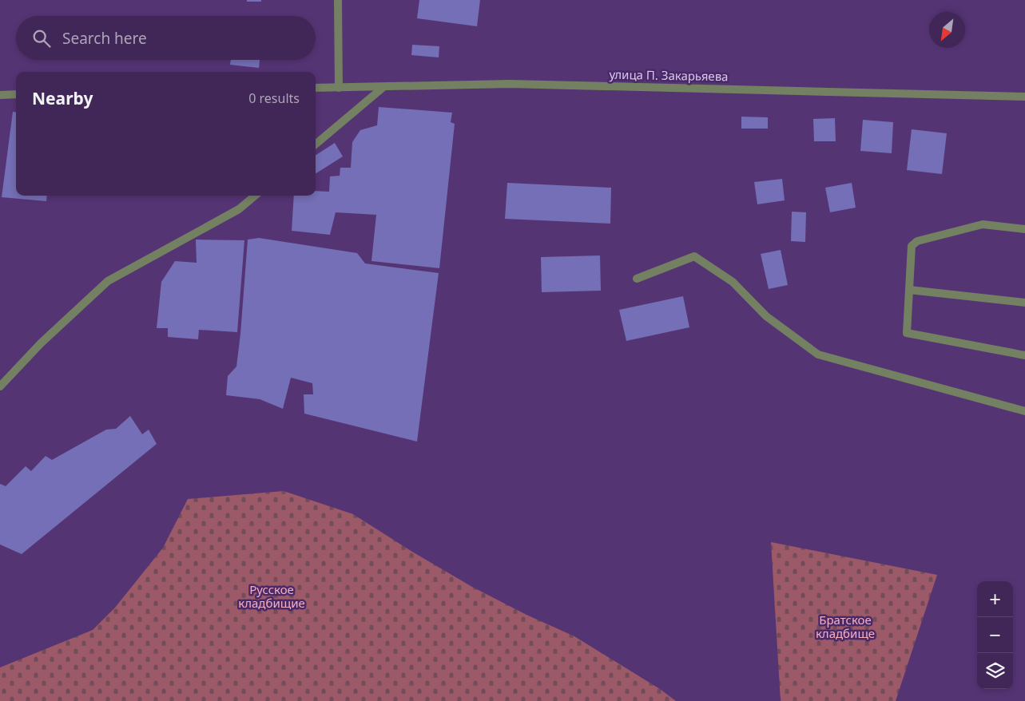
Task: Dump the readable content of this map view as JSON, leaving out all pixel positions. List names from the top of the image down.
{
  "streets": {
    "street": ["улица П. Закарьяева"]
  },
  "parks": ["Русское кладбищие", "Братское кладбище"],
  "north": "bottom left",
  "page": {
    "search": "Search here",
    "heading": ["Nearby", "0 results"],
    "map_buttons": ["+", "−"]
  }
}
